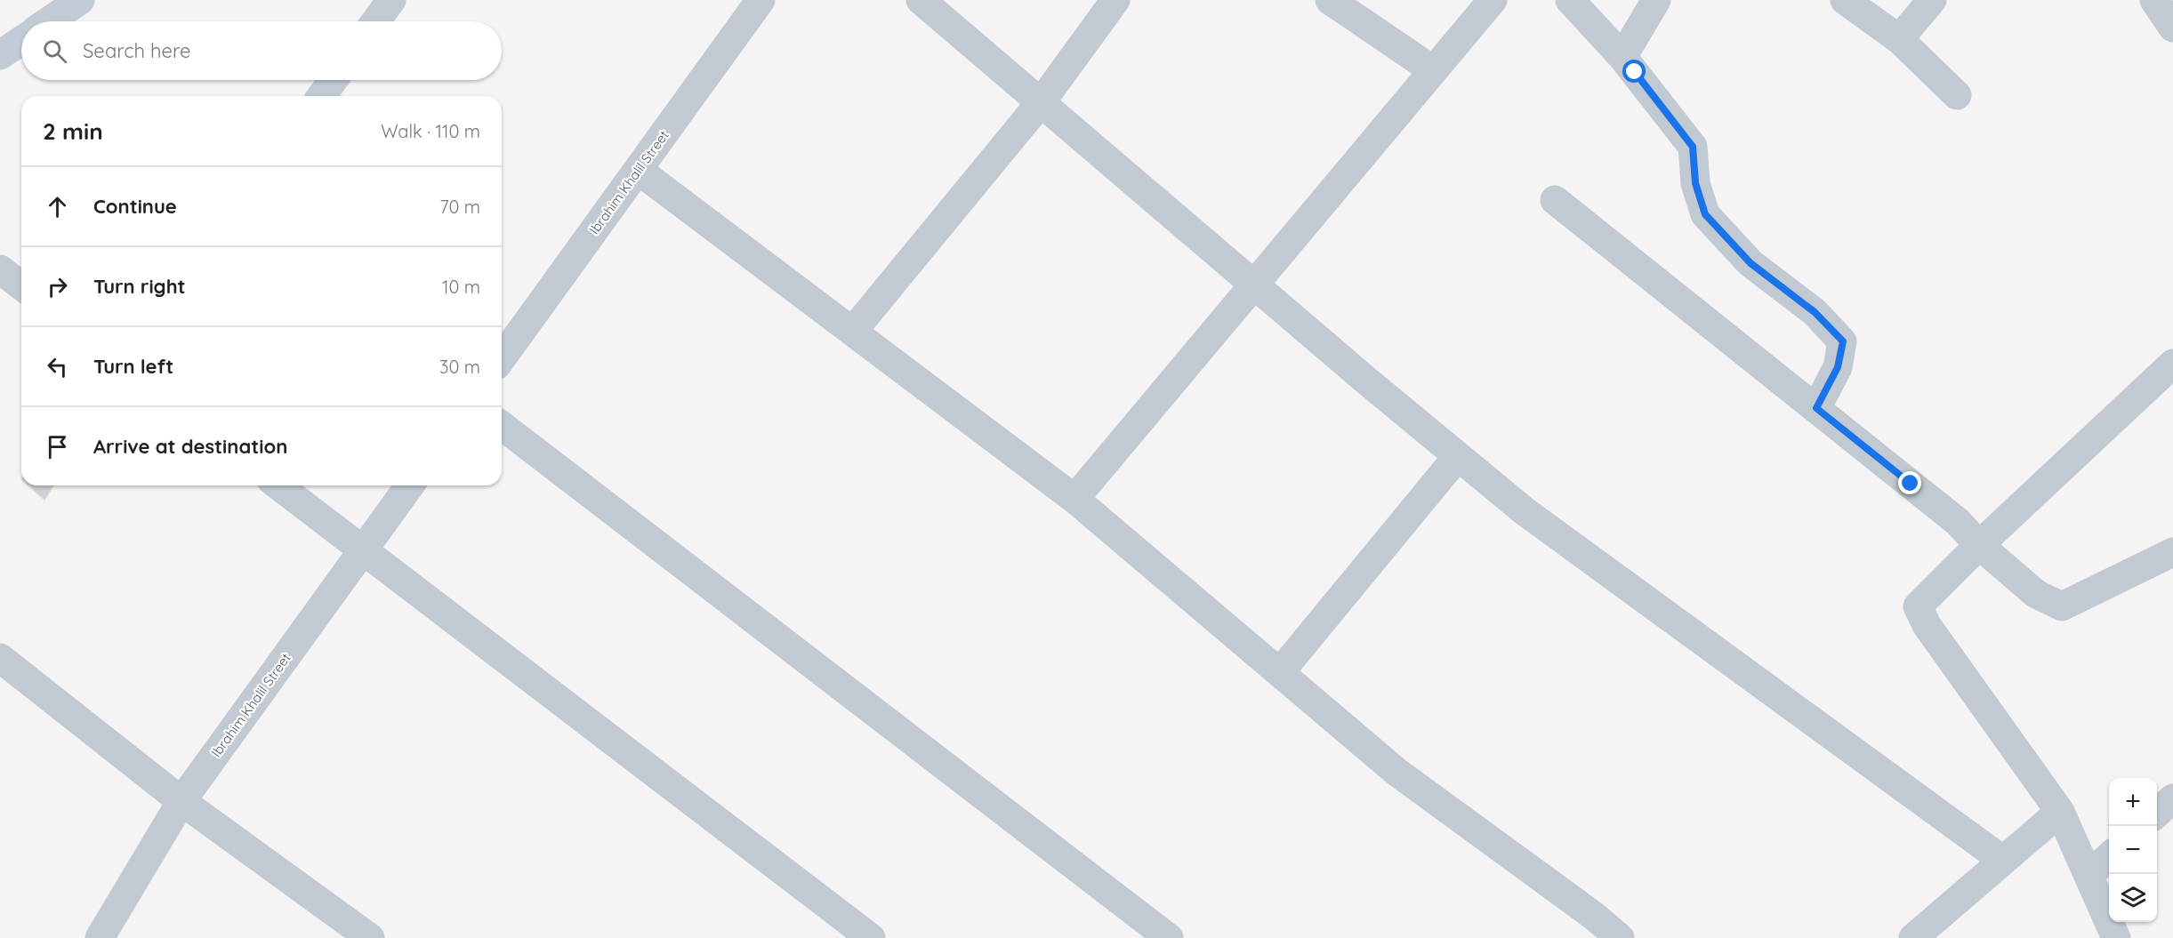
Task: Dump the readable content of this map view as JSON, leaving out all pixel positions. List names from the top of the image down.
{
  "streets": {
    "street": ["Ibrahim Khalil Street"]
  },
  "page": {
    "search": "Search here",
    "heading": ["2 min", "Walk · 110 m"],
    "list": [
      ["Continue", "70 m"],
      ["Turn right", "10 m"],
      ["Turn left", "30 m"],
      "Arrive at destination"
    ],
    "map_buttons": ["+", "−"]
  }
}
